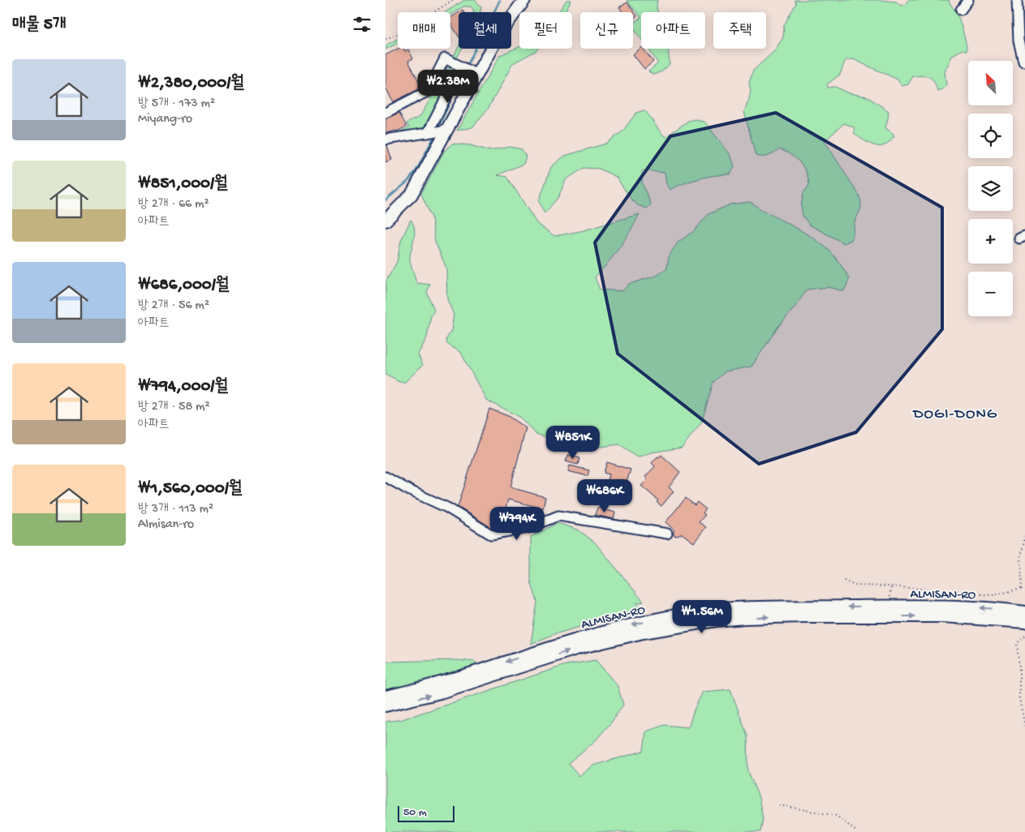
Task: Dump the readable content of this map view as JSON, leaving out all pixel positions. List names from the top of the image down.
{
  "streets": {
    "main road": ["ALMISAN-RO"]
  },
  "districts": ["DOGI-DONG"],
  "scale_bar": "50 m",
  "north": "top left",
  "page": {
    "heading": "매물 5개",
    "chip": [
      "매매",
      "월세",
      "필터",
      "신규",
      "아파트",
      "주택"
    ],
    "list": [
      {
        "name": "₩2,380,000/월",
        "note": "방 5개 · 173 m² · Miyang-ro"
      },
      {
        "name": "₩851,000/월",
        "note": "방 2개 · 66 m² · 아파트"
      },
      {
        "name": "₩686,000/월",
        "note": "방 2개 · 56 m² · 아파트"
      },
      {
        "name": "₩794,000/월",
        "note": "방 2개 · 58 m² · 아파트"
      },
      {
        "name": "₩1,560,000/월",
        "note": "방 3개 · 113 m² · Almisan-ro"
      }
    ],
    "map_buttons": ["+", "−"],
    "price": [
      "₩2.38M",
      "₩851K",
      "₩686K",
      "₩794K",
      "₩1.56M"
    ],
    "scale": "50 m"
  }
}
